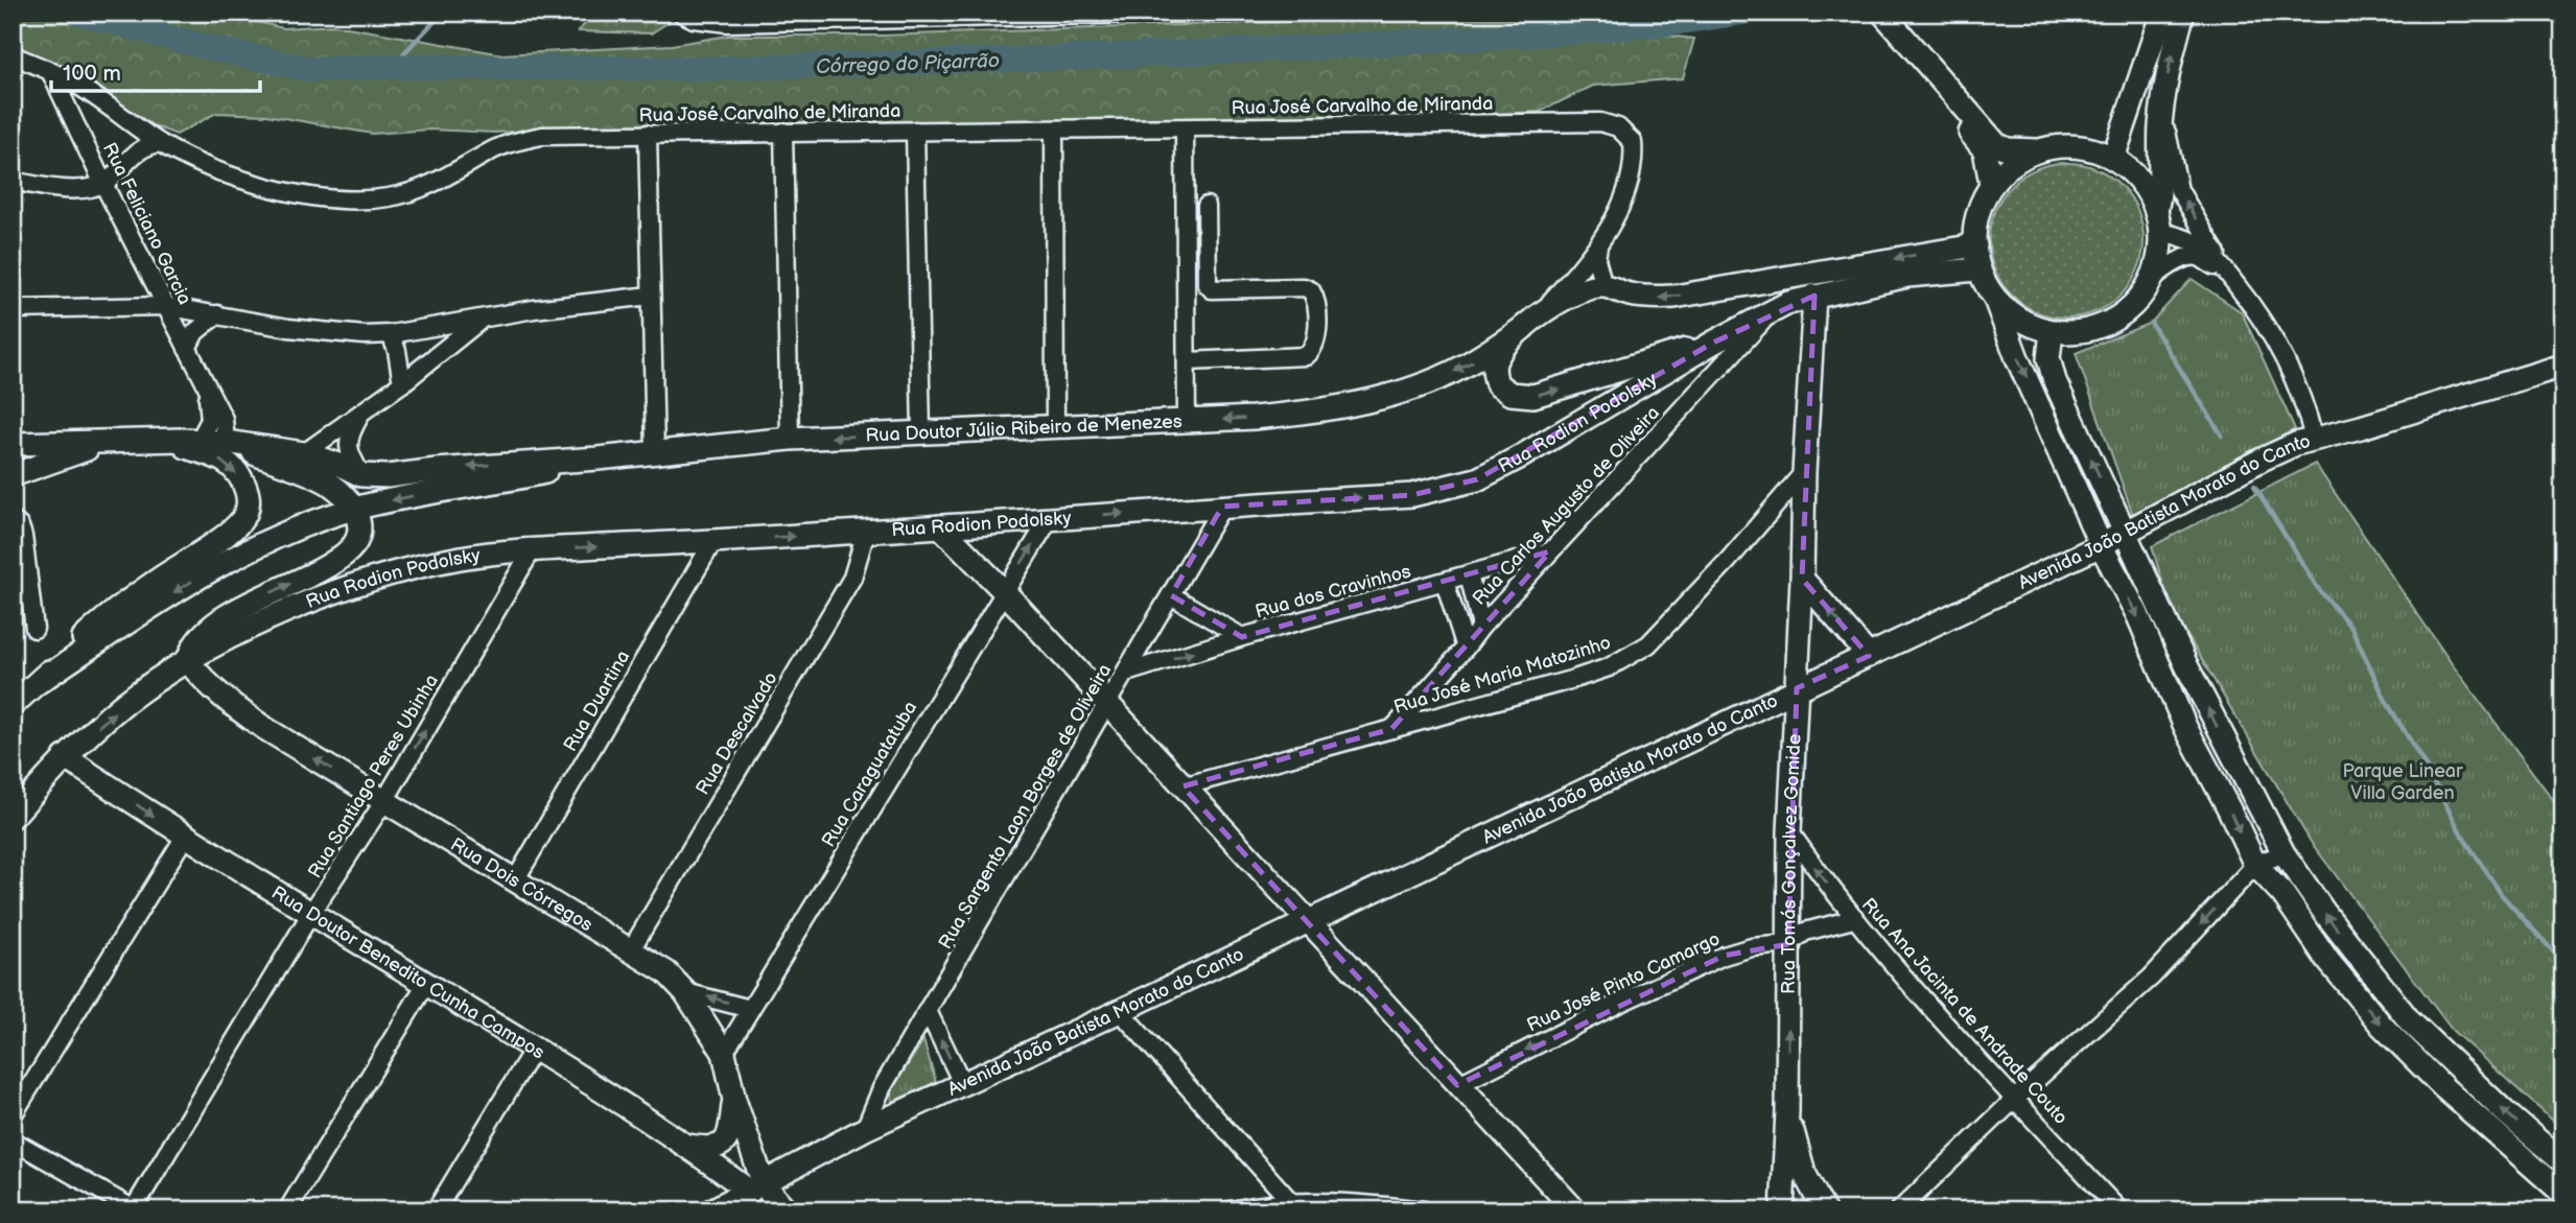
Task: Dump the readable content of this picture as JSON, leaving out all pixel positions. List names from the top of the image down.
{
  "streets": {
    "street": [
      "Rua José Carvalho de Miranda",
      "Rua Feliciano Garcia",
      "Rua Rodion Podolsky",
      "Rua Doutor Júlio Ribeiro de Menezes",
      "Rua Carlos Augusto de Oliveira",
      "Avenida João Batista Morato do Canto",
      "Rua dos Cravinhos",
      "Rua José Maria Matozinho",
      "Rua Duartina",
      "Rua Descalvado",
      "Rua Caraguatatuba",
      "Rua Santiago Peres Ubinha",
      "Rua Sargento Laon Borges de Oliveira",
      "Rua Tomás Gonçalvez Gomide",
      "Rua Dois Córregos",
      "Rua Doutor Benedito Cunha Campos",
      "Rua José Pinto Camargo",
      "Rua Ana Jacinta de Andrade Couto"
    ]
  },
  "crossings": [
    ["Rua José Carvalho de Miranda", "Rua Feliciano Garcia"],
    ["Rua José Carvalho de Miranda", "Rua Doutor Júlio Ribeiro de Menezes"],
    ["Rua Feliciano Garcia", "Rua Doutor Júlio Ribeiro de Menezes"],
    ["Rua Rodion Podolsky", "Rua Carlos Augusto de Oliveira"],
    ["Rua Rodion Podolsky", "Rua Duartina"],
    ["Rua Rodion Podolsky", "Rua Descalvado"],
    ["Rua Rodion Podolsky", "Rua Caraguatatuba"],
    ["Rua Rodion Podolsky", "Rua Santiago Peres Ubinha"],
    ["Rua Rodion Podolsky", "Rua Sargento Laon Borges de Oliveira"],
    ["Rua Rodion Podolsky", "Rua Tomás Gonçalvez Gomide"],
    ["Rua Rodion Podolsky", "Rua Dois Córregos"],
    ["Rua Rodion Podolsky", "Rua Doutor Benedito Cunha Campos"],
    ["Rua Carlos Augusto de Oliveira", "Rua dos Cravinhos"],
    ["Rua Carlos Augusto de Oliveira", "Rua José Maria Matozinho"],
    ["Avenida João Batista Morato do Canto", "Rua Sargento Laon Borges de Oliveira"],
    ["Avenida João Batista Morato do Canto", "Rua Tomás Gonçalvez Gomide"],
    ["Avenida João Batista Morato do Canto", "Rua Dois Córregos"],
    ["Avenida João Batista Morato do Canto", "Rua Doutor Benedito Cunha Campos"],
    ["Rua dos Cravinhos", "Rua Sargento Laon Borges de Oliveira"],
    ["Rua José Maria Matozinho", "Rua Tomás Gonçalvez Gomide"],
    ["Rua Duartina", "Rua Dois Córregos"],
    ["Rua Descalvado", "Rua Dois Córregos"],
    ["Rua Caraguatatuba", "Rua Dois Córregos"],
    ["Rua Santiago Peres Ubinha", "Rua Dois Córregos"],
    ["Rua Santiago Peres Ubinha", "Rua Doutor Benedito Cunha Campos"],
    ["Rua Tomás Gonçalvez Gomide", "Rua José Pinto Camargo"],
    ["Rua Tomás Gonçalvez Gomide", "Rua Ana Jacinta de Andrade Couto"],
    ["Rua Dois Córregos", "Rua Doutor Benedito Cunha Campos"],
    ["Rua José Pinto Camargo", "Rua Ana Jacinta de Andrade Couto"]
  ],
  "one_way": ["Rua Santiago Peres Ubinha", "Rua José Pinto Camargo"],
  "water": ["Córrego do Piçarrão"],
  "parks": ["Parque Linear Villa Garden"],
  "scale_bar": "100 m"
}
